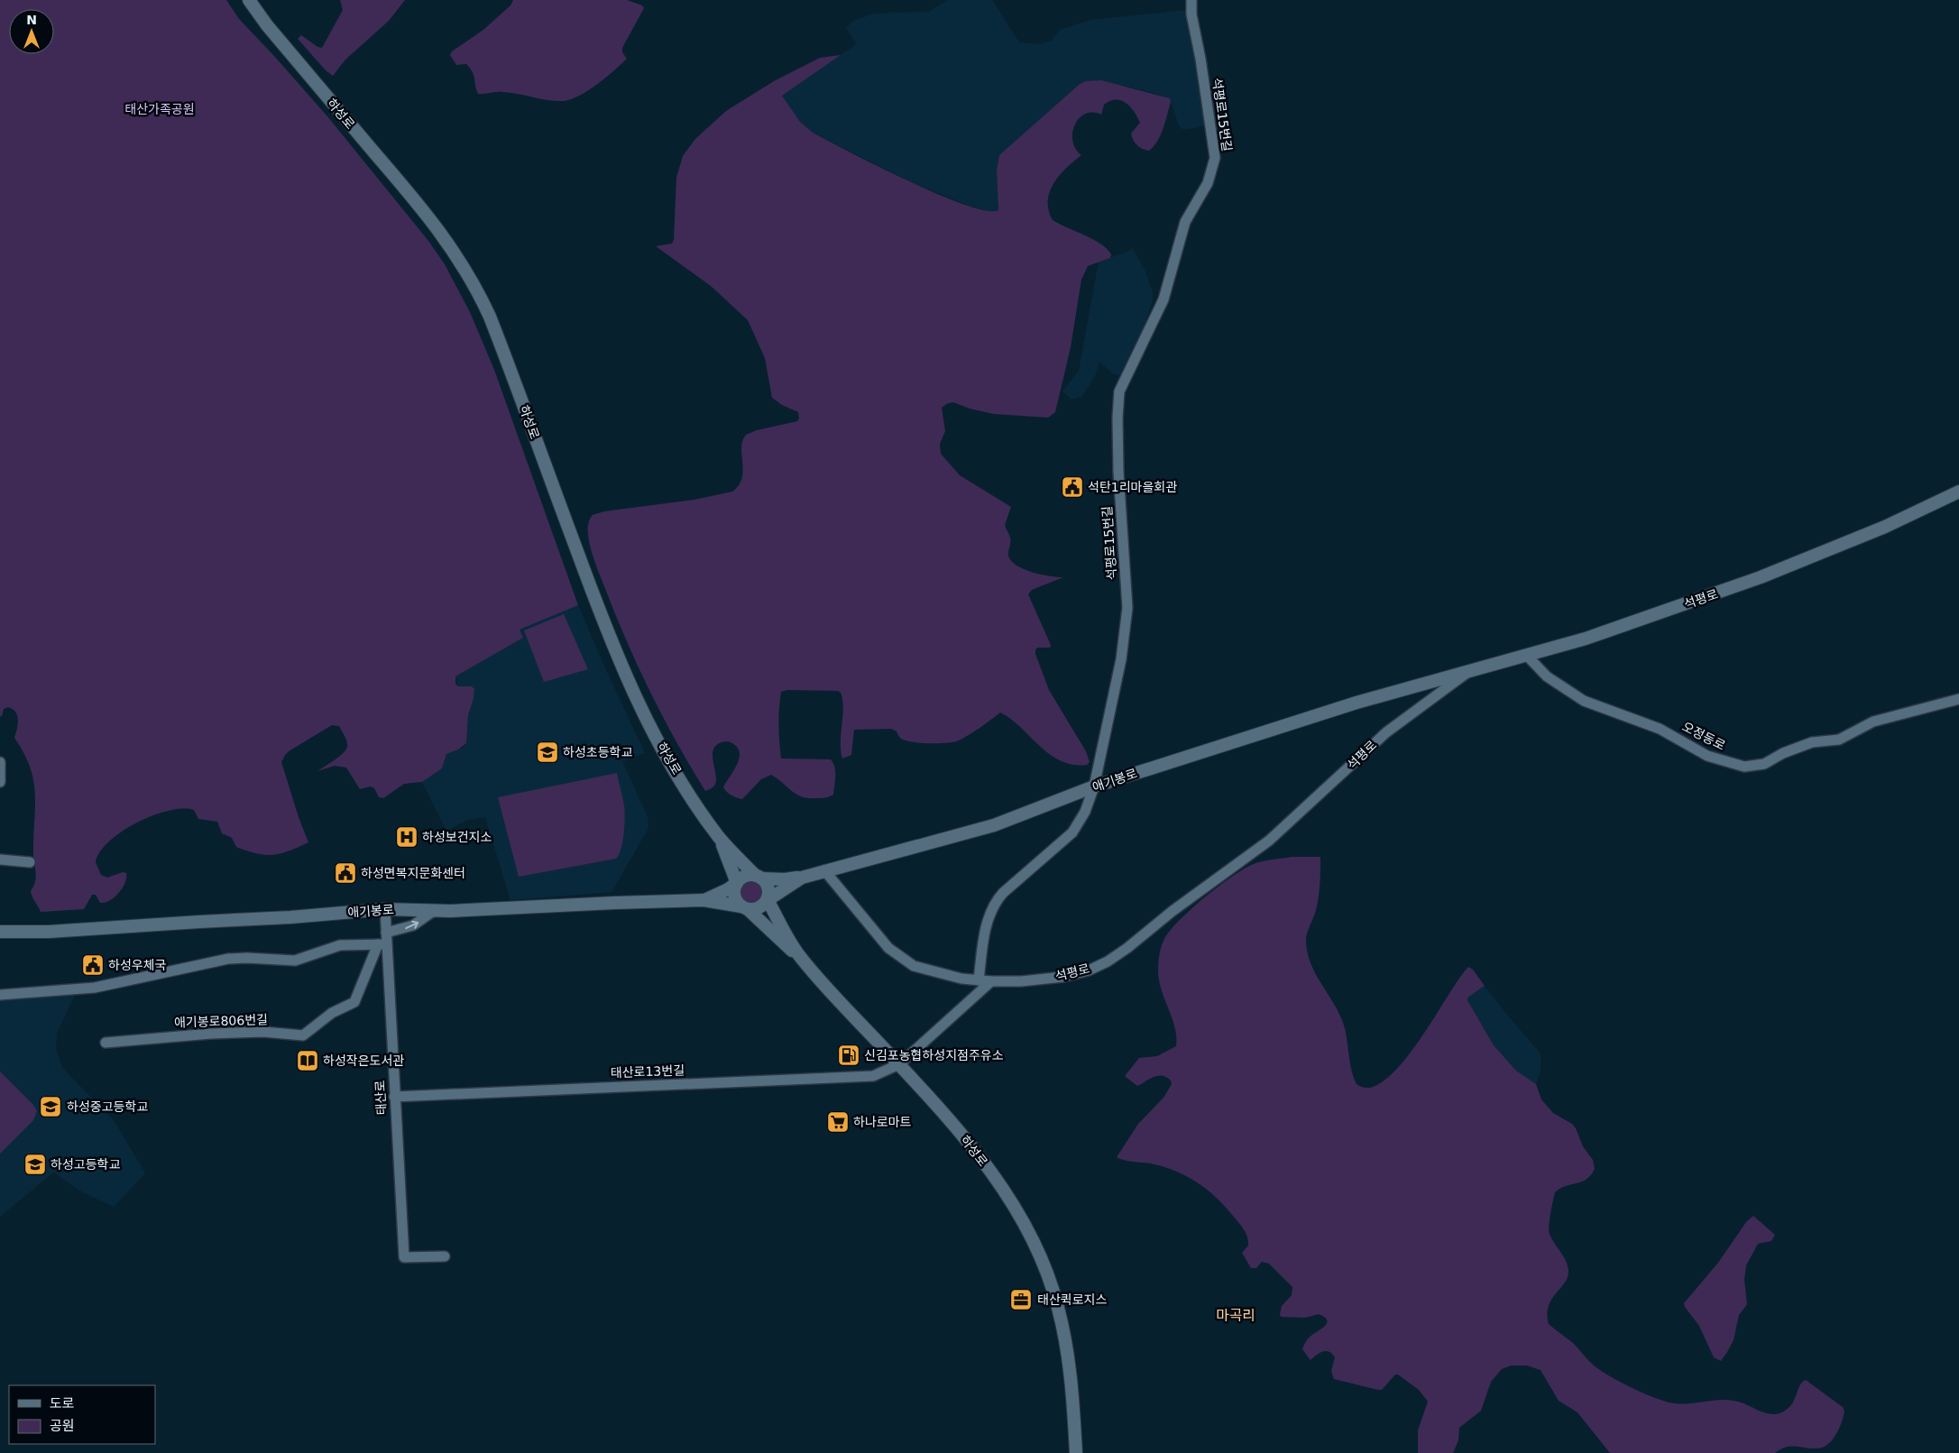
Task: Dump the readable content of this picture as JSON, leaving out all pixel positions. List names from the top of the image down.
{
  "streets": {
    "street": [
      "하성로",
      "석평로15번길",
      "석평로",
      "오정동로",
      "애기봉로",
      "애기봉로806번길",
      "태산로13번길",
      "태산로"
    ]
  },
  "crossings": [
    ["하성로", "애기봉로"],
    ["하성로", "태산로13번길"],
    ["석평로15번길", "석평로"],
    ["석평로15번길", "애기봉로"],
    ["석평로", "오정동로"],
    ["석평로", "애기봉로"],
    ["석평로", "태산로13번길"],
    ["애기봉로", "태산로"],
    ["애기봉로806번길", "태산로"],
    ["태산로13번길", "태산로"]
  ],
  "districts": ["마곡리"],
  "parks": ["태산가족공원"],
  "places": {
    "public building": ["석탄1리마을회관", "하성면복지문화센터", "하성우체국"],
    "school or university": ["하성초등학교", "하성중고등학교", "하성고등학교"],
    "hospital": ["하성보건지소"],
    "fuel station": ["신김포농협하성지점주유소"],
    "library": ["하성작은도서관"],
    "supermarket": ["하나로마트"],
    "office": ["태산퀵로지스"]
  },
  "legend": ["도로", "공원"],
  "north": "top"
}
